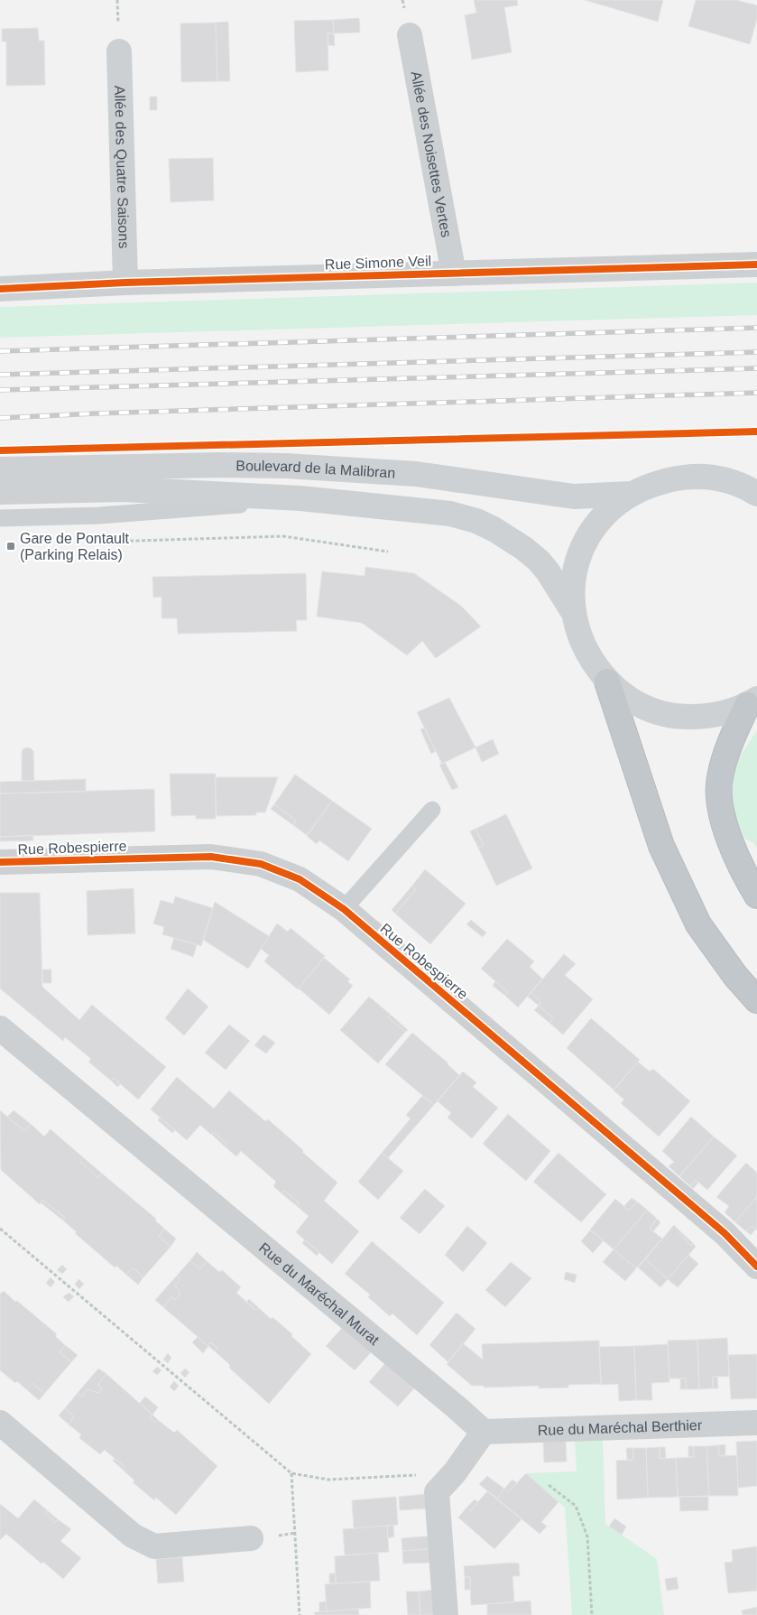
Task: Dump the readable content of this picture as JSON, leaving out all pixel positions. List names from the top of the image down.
{
  "streets": {
    "main road": ["Boulevard de la Malibran"],
    "street": [
      "Allée des Noisettes Vertes",
      "Allée des Quatre Saisons",
      "Rue Simone Veil",
      "Rue Robespierre",
      "Rue du Maréchal Murat",
      "Rue du Maréchal Berthier"
    ]
  },
  "crossings": [
    ["Allée des Noisettes Vertes", "Rue Simone Veil"],
    ["Allée des Quatre Saisons", "Rue Simone Veil"],
    ["Rue du Maréchal Murat", "Rue du Maréchal Berthier"]
  ],
  "places": {
    "transit": ["Gare de Pontault (Parking Relais)"]
  }
}
